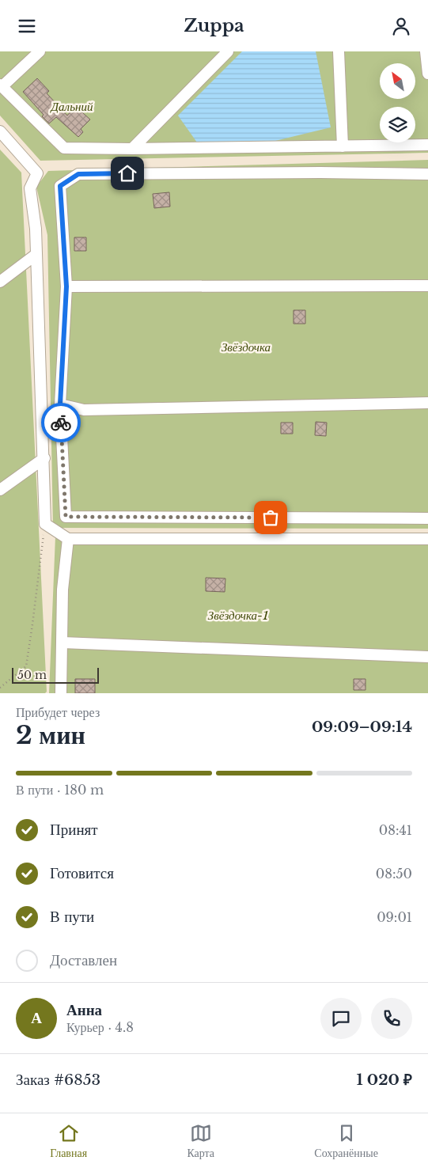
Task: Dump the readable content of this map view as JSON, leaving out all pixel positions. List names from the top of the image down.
{
  "parks": ["Дальний", "Звёздочка", "Звёздочка-1"],
  "scale_bar": "50 m",
  "north": "top left",
  "page": {
    "header": "Zuppa",
    "scale": "50 m",
    "heading": ["2 мин", "Прибудет через", "09:09–09:14"],
    "panel": [
      "Анна",
      "Курьер · 4.8",
      "Заказ #6853",
      "1 020 ₽"
    ],
    "bar": "В пути · 180 m",
    "list": [
      ["Принят", "08:41"],
      ["Готовится", "08:50"],
      ["В пути", "09:01"],
      "Доставлен"
    ],
    "round": "А",
    "tabs": ["Главная", "Карта", "Сохранённые"]
  }
}
